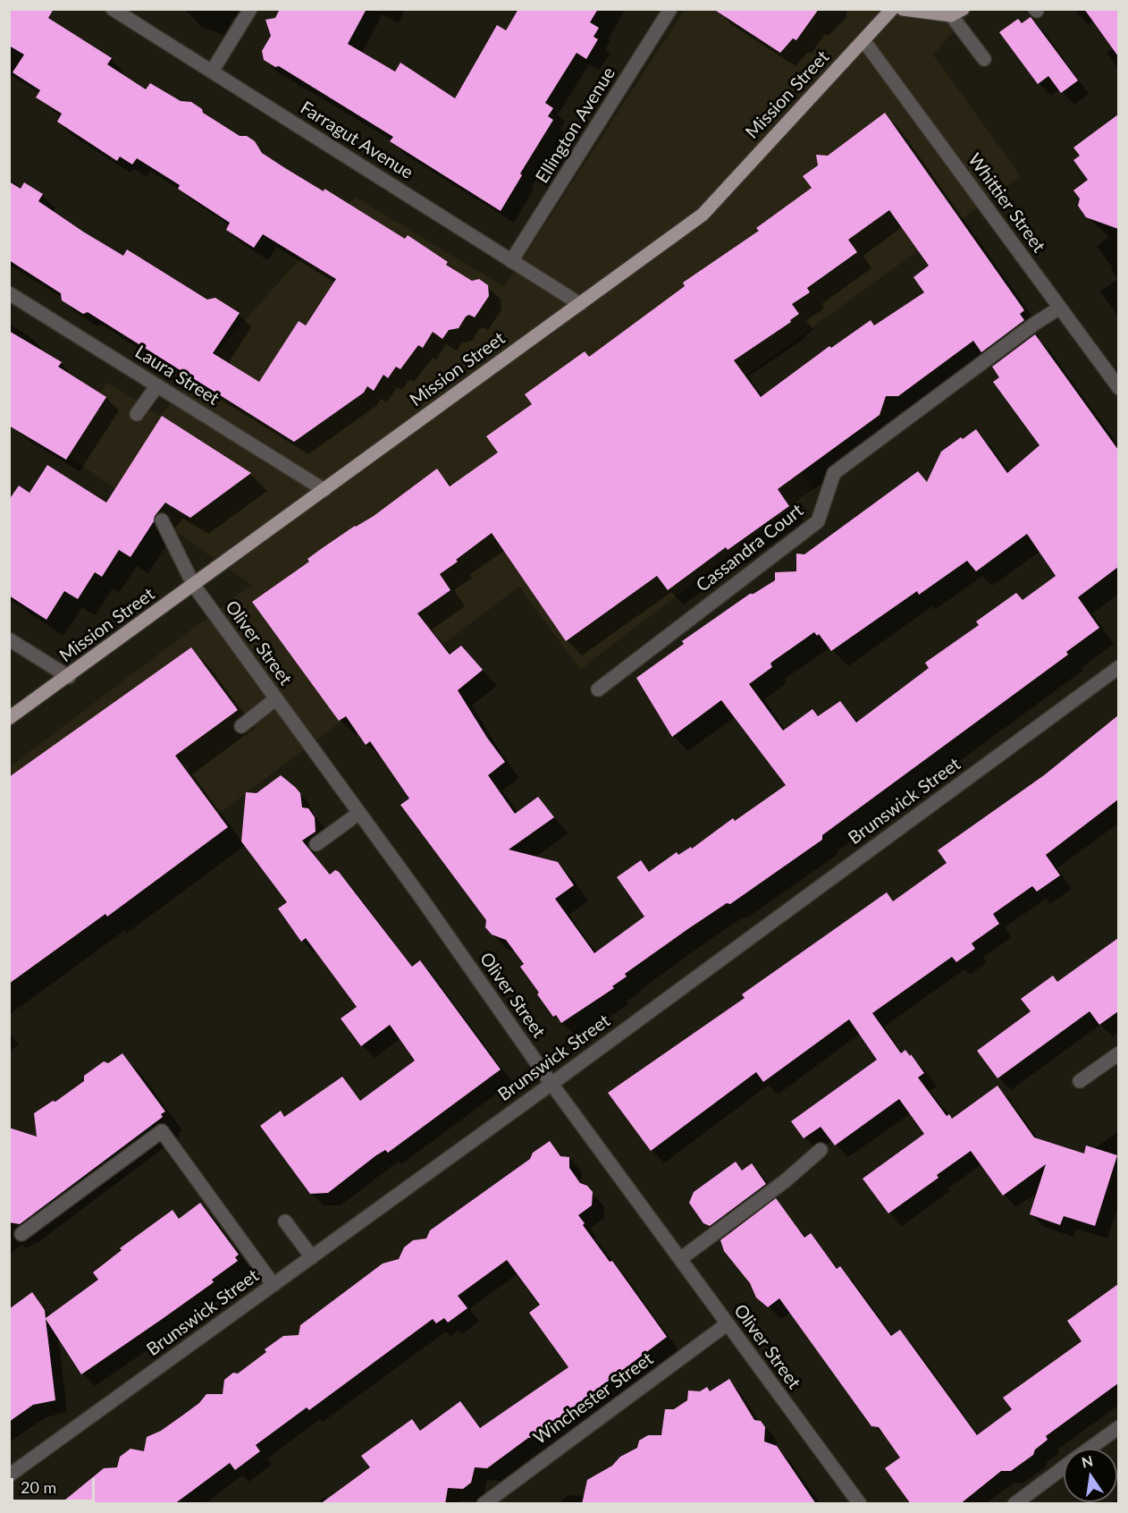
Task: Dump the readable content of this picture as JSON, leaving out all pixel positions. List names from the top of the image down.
{
  "streets": {
    "main road": ["Mission Street"],
    "street": [
      "Ellington Avenue",
      "Farragut Avenue",
      "Whittier Street",
      "Laura Street",
      "Cassandra Court",
      "Oliver Street",
      "Brunswick Street",
      "Winchester Street"
    ]
  },
  "crossings": [
    ["Mission Street", "Farragut Avenue"],
    ["Mission Street", "Whittier Street"],
    ["Mission Street", "Laura Street"],
    ["Mission Street", "Oliver Street"],
    ["Ellington Avenue", "Farragut Avenue"],
    ["Whittier Street", "Cassandra Court"],
    ["Oliver Street", "Brunswick Street"],
    ["Oliver Street", "Winchester Street"]
  ],
  "scale_bar": "20 m",
  "north": "top"
}
